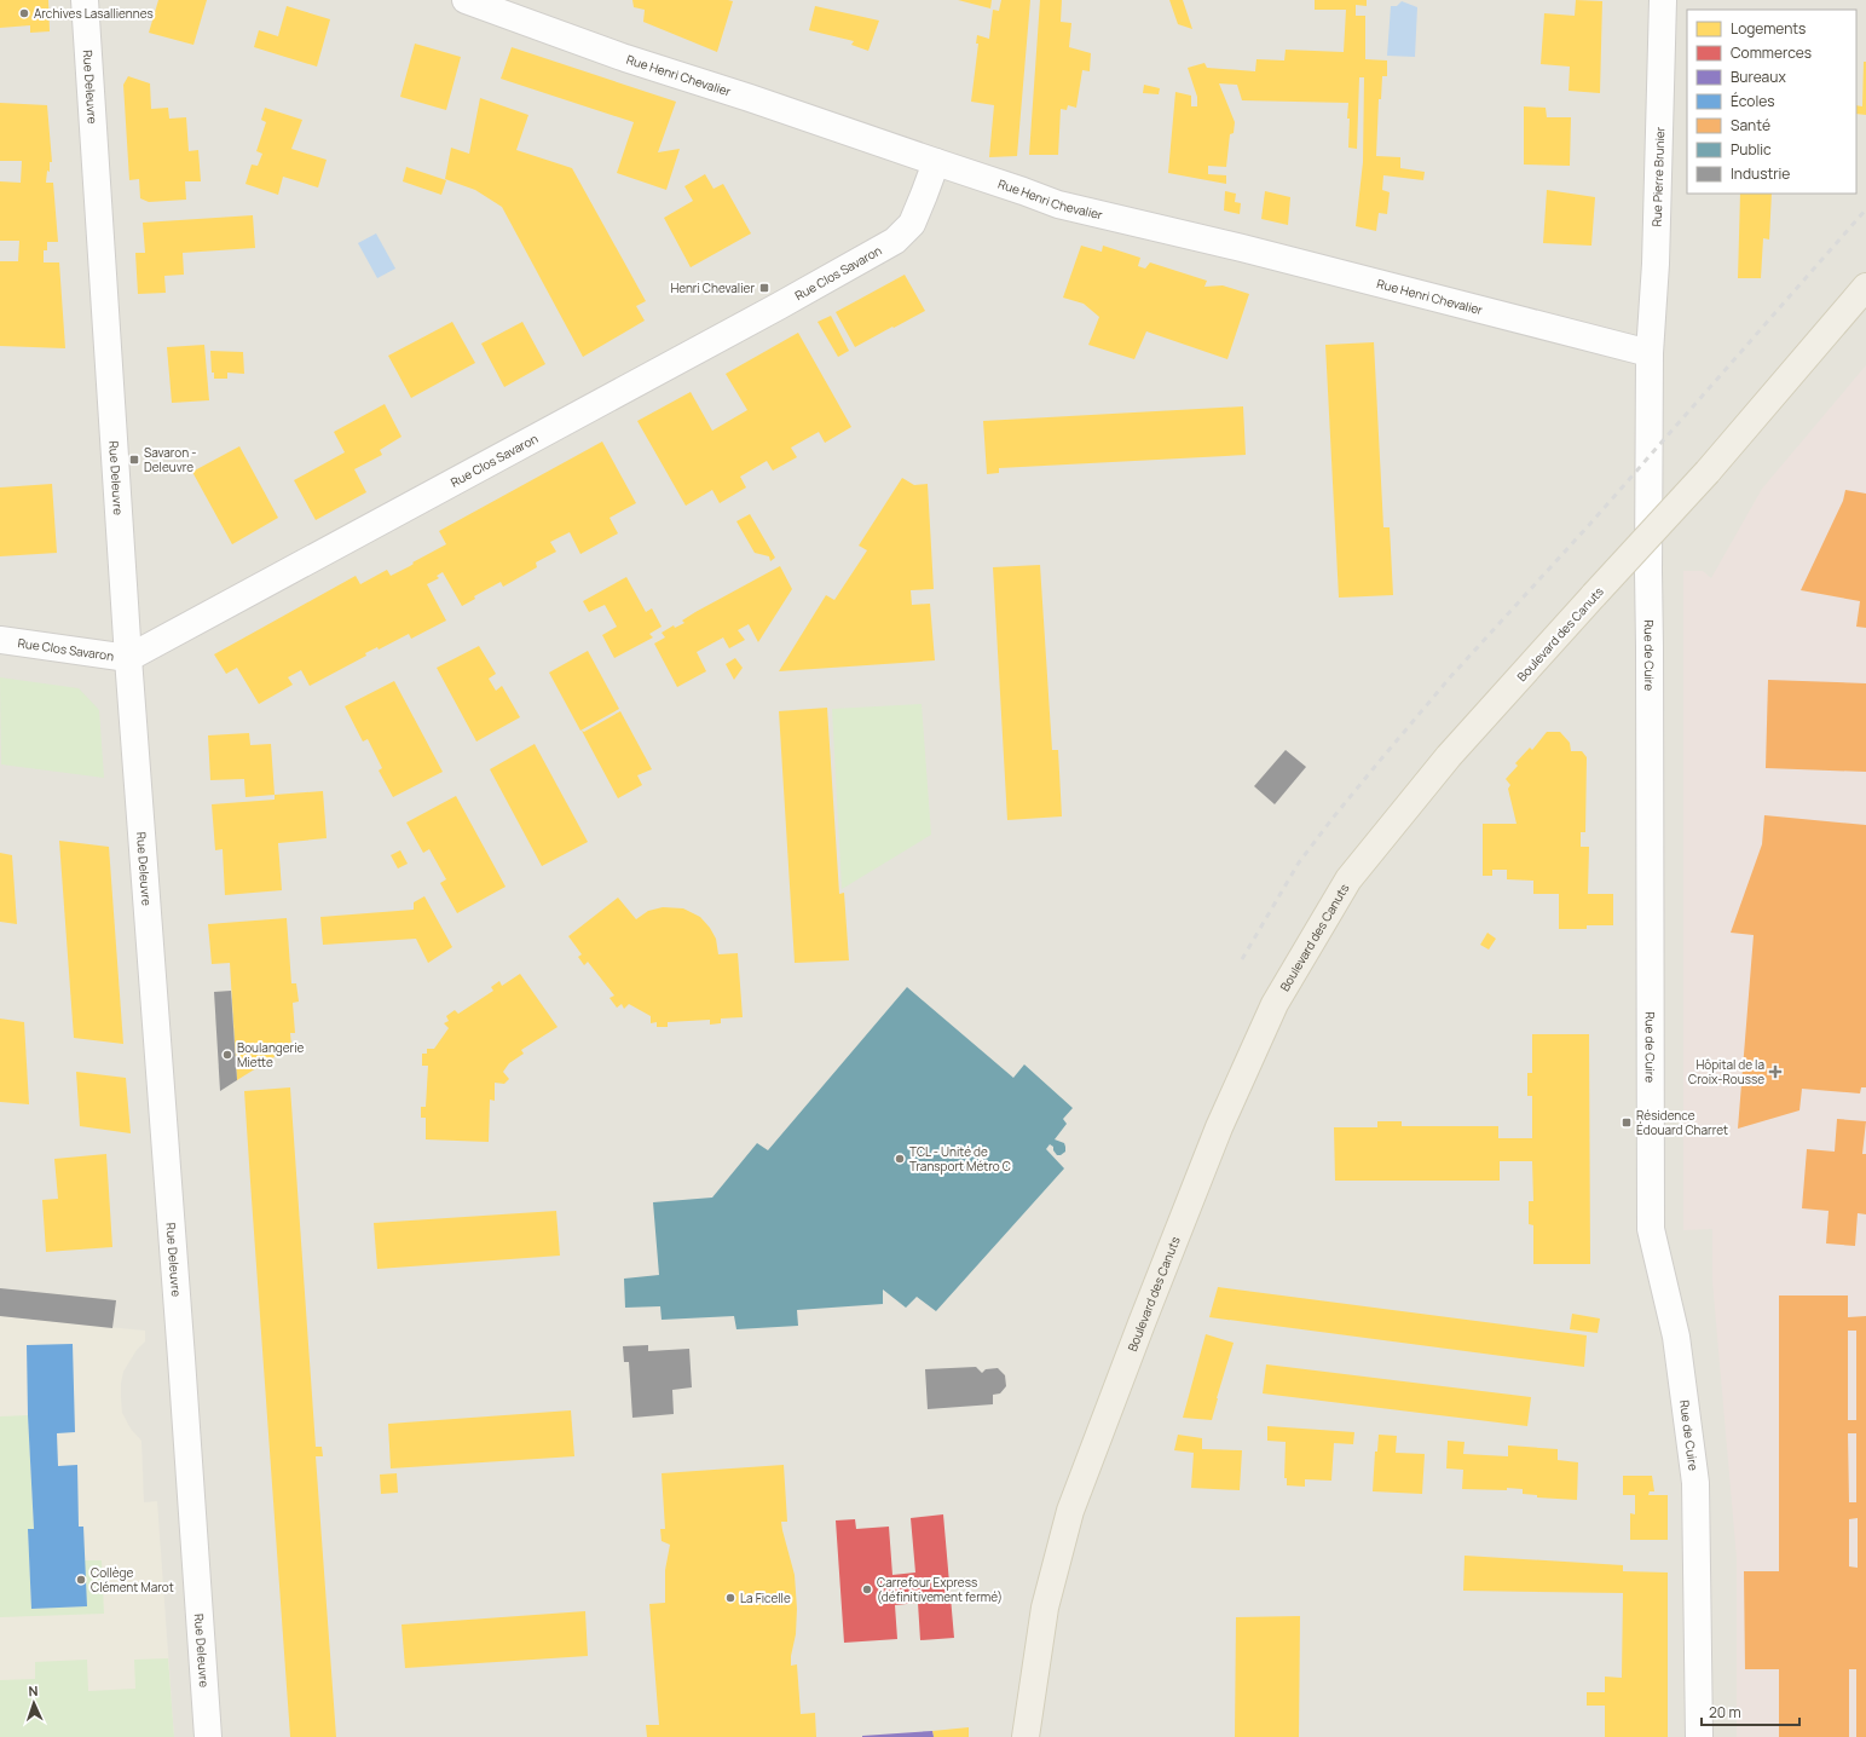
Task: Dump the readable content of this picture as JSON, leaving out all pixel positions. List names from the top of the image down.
{
  "streets": {
    "main road": ["Boulevard des Canuts"],
    "street": [
      "Rue Henri Chevalier",
      "Rue Deleuvre",
      "Rue Pierre Brunier",
      "Rue Clos Savaron",
      "Rue de Cuire"
    ]
  },
  "crossings": [
    ["Rue Henri Chevalier", "Rue Pierre Brunier"],
    ["Rue Henri Chevalier", "Rue Clos Savaron"],
    ["Rue Henri Chevalier", "Rue de Cuire"],
    ["Rue Deleuvre", "Rue Clos Savaron"],
    ["Rue Pierre Brunier", "Rue de Cuire"]
  ],
  "places": {
    "other": [
      "Archives Lasalliennes",
      "Boulangerie Miette",
      "TCL - Unité de Transport Métro C",
      "Collège Clément Marot",
      "Carrefour Express (définitivement fermé)",
      "La Ficelle"
    ],
    "transit": ["Henri Chevalier", "Savaron - Deleuvre", "Résidence Édouard Charret"],
    "health": ["Hôpital de la Croix-Rousse"]
  },
  "legend": [
    "Logements",
    "Commerces",
    "Bureaux",
    "Écoles",
    "Santé",
    "Public",
    "Industrie"
  ],
  "scale_bar": "20 m",
  "north": "top"
}
